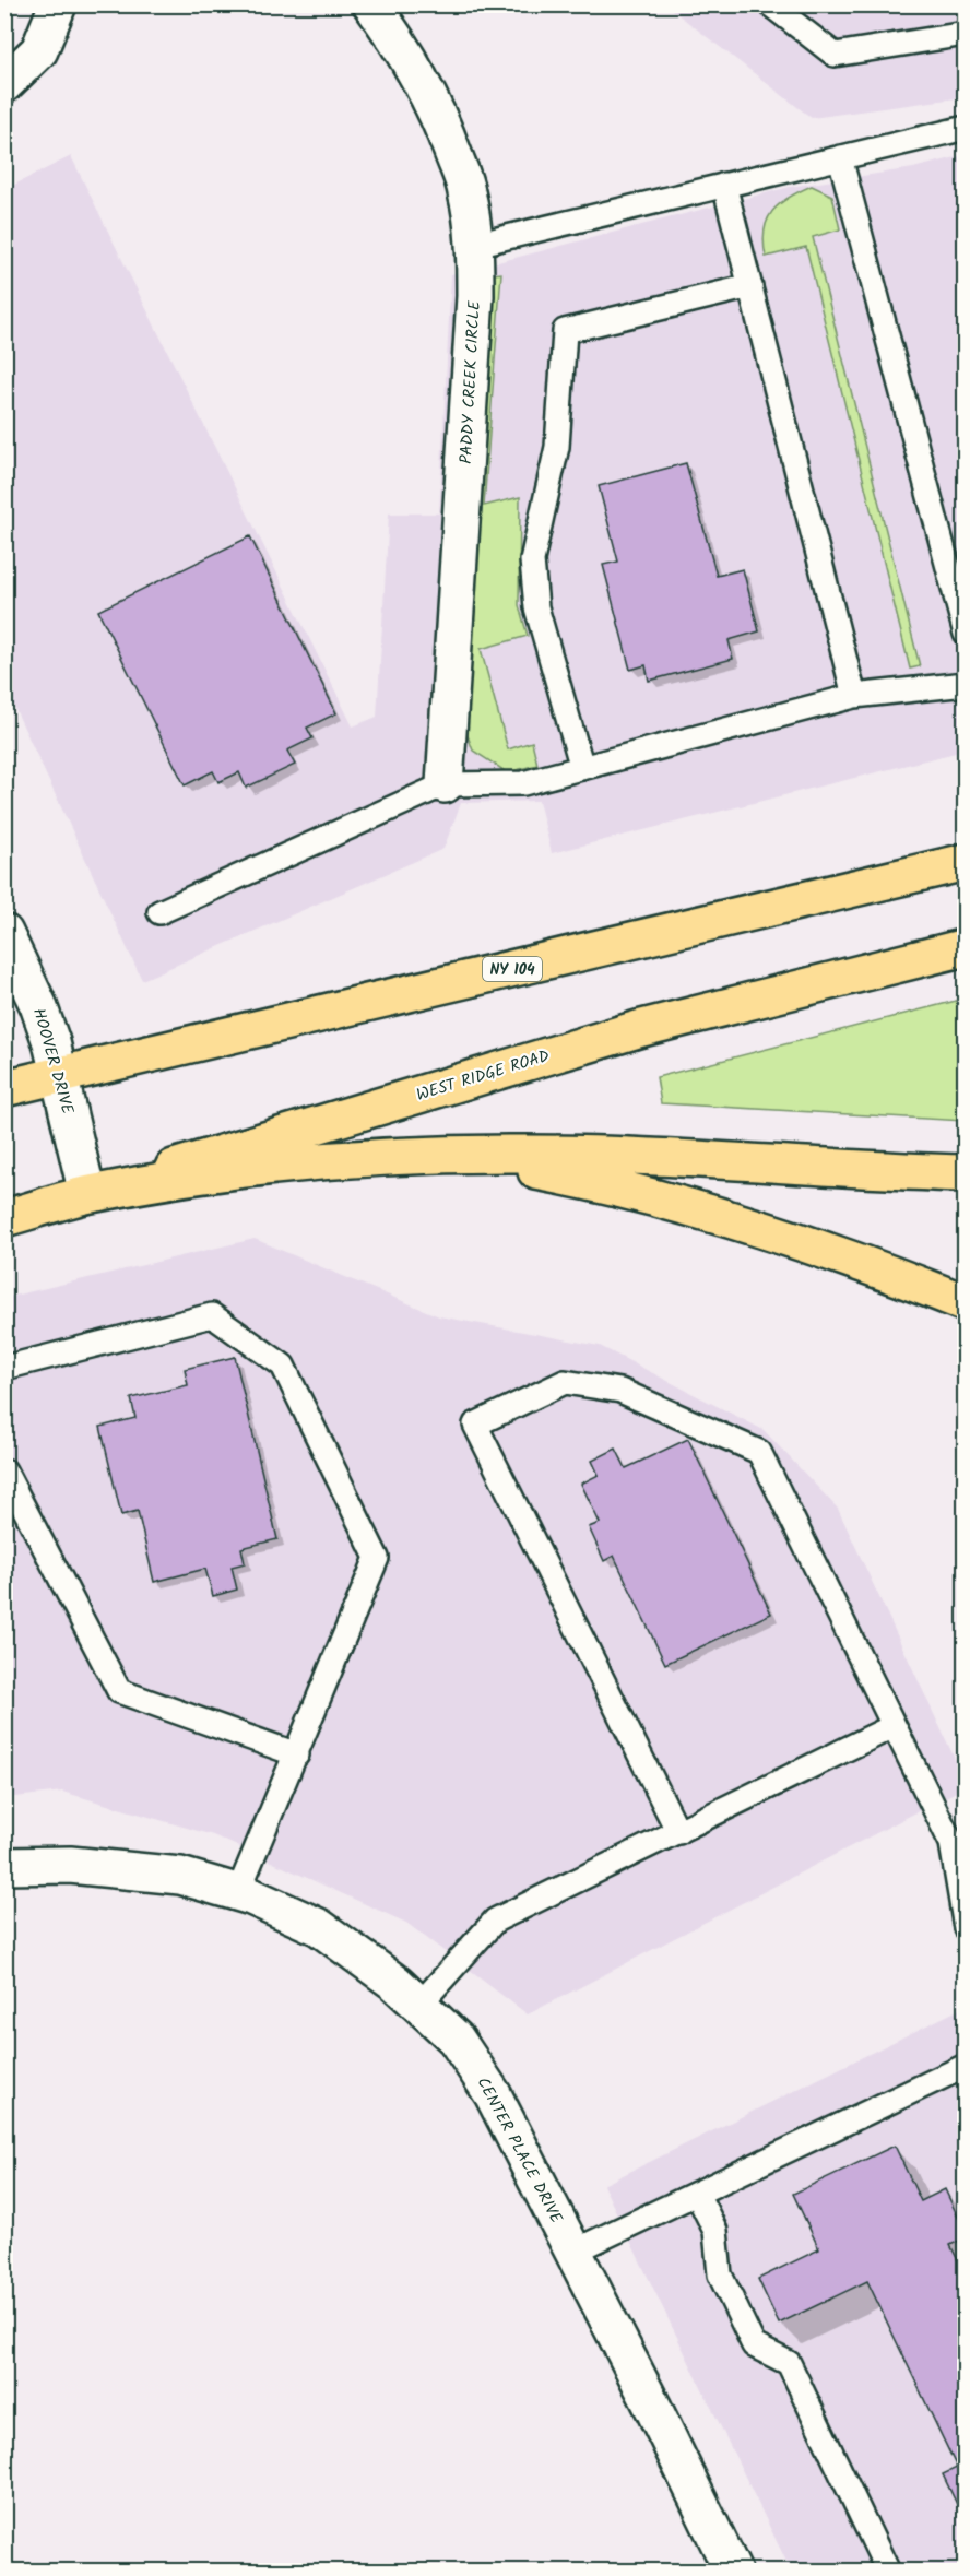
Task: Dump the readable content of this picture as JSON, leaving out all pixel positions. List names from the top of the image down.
{
  "streets": {
    "main road": ["NY 104", "WEST RIDGE ROAD"],
    "street": ["PADDY CREEK CIRCLE", "HOOVER DRIVE", "CENTER PLACE DRIVE"]
  },
  "crossings": [
    ["NY 104", "HOOVER DRIVE"],
    ["HOOVER DRIVE", "WEST RIDGE ROAD"]
  ]
}
